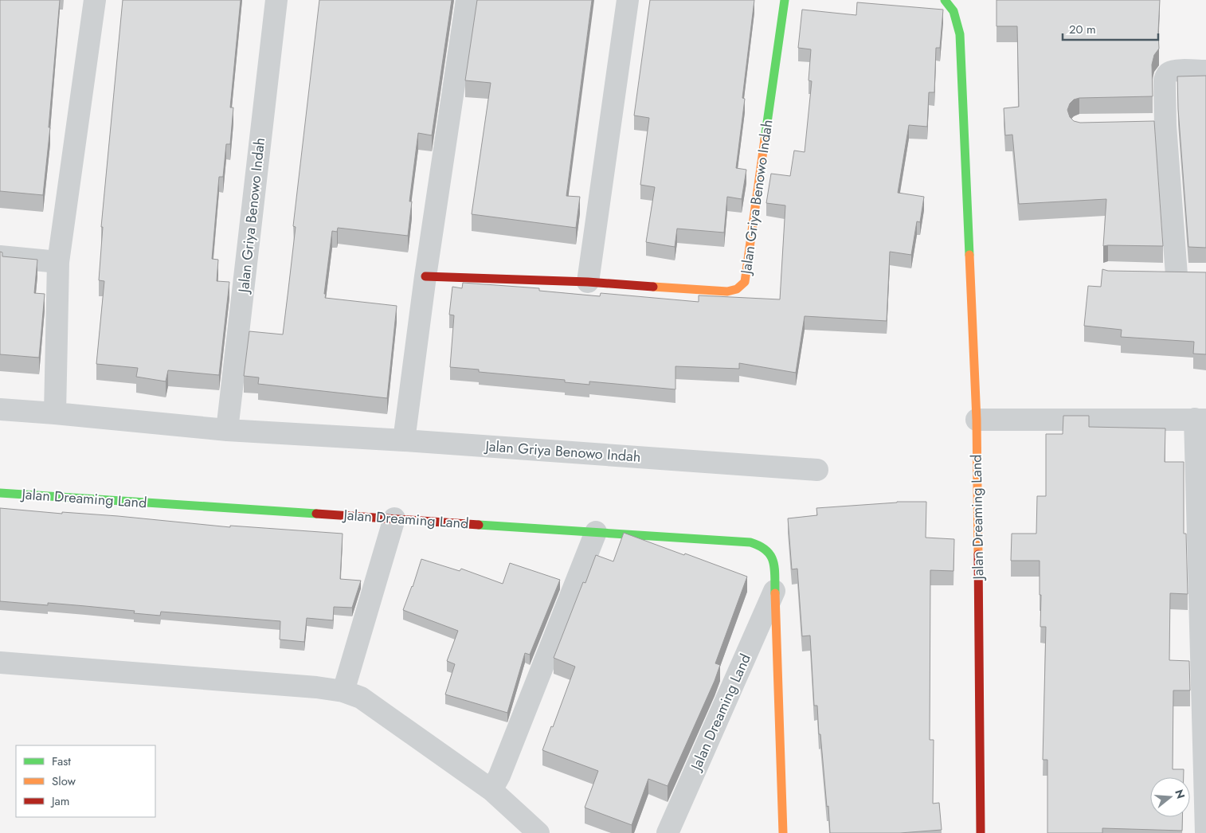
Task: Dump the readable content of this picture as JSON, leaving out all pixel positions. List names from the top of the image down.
{
  "streets": {
    "street": ["Jalan Griya Benowo Indah", "Jalan Dreaming Land"]
  },
  "legend": ["Fast", "Slow", "Jam"],
  "scale_bar": "20 m",
  "north": "right"
}
